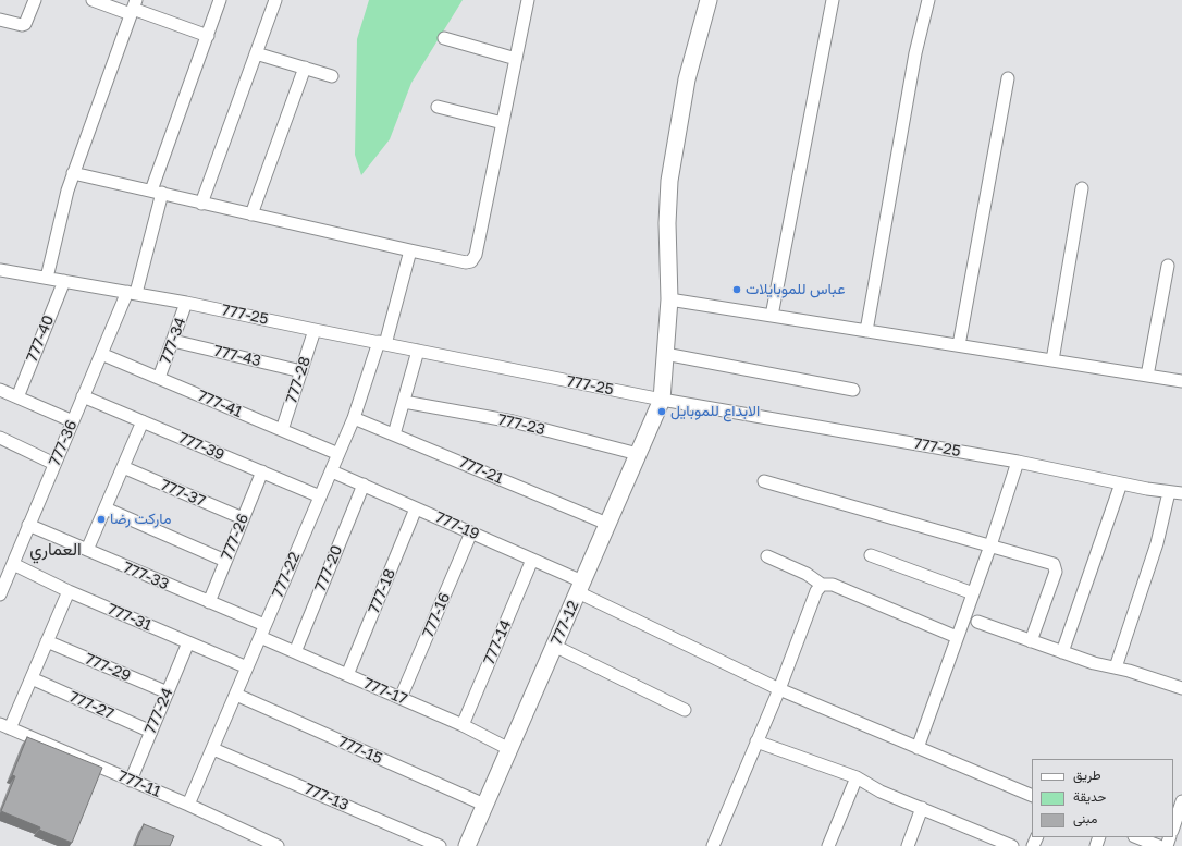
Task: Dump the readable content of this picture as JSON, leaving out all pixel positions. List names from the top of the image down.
{
  "streets": {
    "street": [
      "777-25",
      "777-40",
      "777-34",
      "777-43",
      "777-28",
      "777-41",
      "777-23",
      "777-36",
      "777-39",
      "777-21",
      "777-37",
      "777-19",
      "777-26",
      "777-20",
      "777-22",
      "777-33",
      "777-18",
      "777-16",
      "777-31",
      "777-12",
      "777-14",
      "777-29",
      "777-17",
      "777-27",
      "777-24",
      "777-15",
      "777-11",
      "777-13"
    ]
  },
  "crossings": [
    ["777-25", "777-40"],
    ["777-25", "777-34"],
    ["777-25", "777-28"],
    ["777-25", "777-36"],
    ["777-25", "777-22"],
    ["777-25", "777-12"],
    ["777-34", "777-43"],
    ["777-34", "777-41"],
    ["777-43", "777-28"],
    ["777-28", "777-41"],
    ["777-41", "777-36"],
    ["777-41", "777-22"],
    ["777-23", "777-12"],
    ["777-36", "777-39"],
    ["777-36", "777-33"],
    ["777-36", "777-31"],
    ["777-39", "777-26"],
    ["777-39", "777-22"],
    ["777-21", "777-22"],
    ["777-21", "777-12"],
    ["777-37", "777-26"],
    ["777-19", "777-20"],
    ["777-19", "777-22"],
    ["777-19", "777-18"],
    ["777-19", "777-16"],
    ["777-19", "777-12"],
    ["777-19", "777-14"],
    ["777-26", "777-33"],
    ["777-20", "777-17"],
    ["777-22", "777-33"],
    ["777-22", "777-31"],
    ["777-22", "777-17"],
    ["777-22", "777-15"],
    ["777-22", "777-11"],
    ["777-22", "777-13"],
    ["777-18", "777-17"],
    ["777-16", "777-17"],
    ["777-31", "777-24"],
    ["777-12", "777-17"],
    ["777-12", "777-15"],
    ["777-14", "777-17"],
    ["777-29", "777-24"],
    ["777-27", "777-24"],
    ["777-24", "777-11"]
  ],
  "districts": ["العماري"],
  "places": ["عباس للموبايلات", "الابداع للموبايل", "ماركت رضا"],
  "legend": ["طريق", "حديقة", "مبنى"]
}
